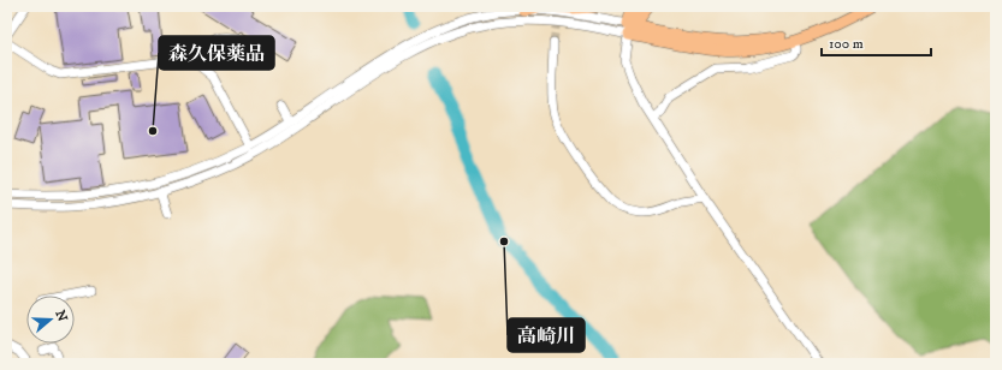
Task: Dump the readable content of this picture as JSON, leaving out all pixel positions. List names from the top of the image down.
{
  "places": ["森久保薬品", "高崎川"],
  "scale_bar": "100 m",
  "north": "right"
}
